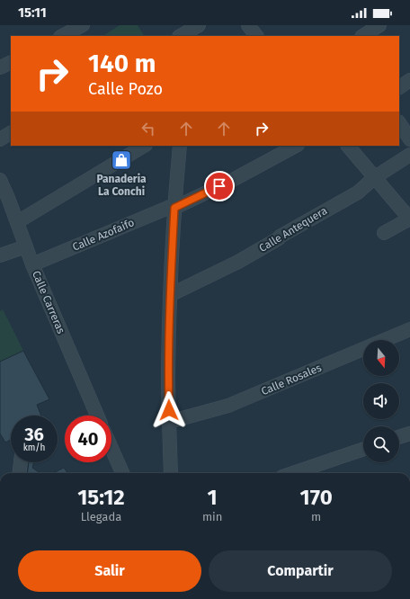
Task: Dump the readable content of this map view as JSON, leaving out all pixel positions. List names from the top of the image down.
{
  "streets": {
    "street": [
      "Calle Antequera",
      "Calle Azofaifo",
      "Calle Carreras",
      "Calle Rosales"
    ]
  },
  "crossings": [
    ["Calle Azofaifo", "Calle Carreras"]
  ],
  "places": {
    "shop": ["Panaderia La Conchi"]
  },
  "north": "bottom",
  "page": {
    "status": "15:11",
    "turn": ["140 m", "Calle Pozo"],
    "speed": "36 km/h",
    "limit": "40",
    "eta": [
      "15:12",
      "Llegada",
      "1",
      "min",
      "170",
      "m"
    ],
    "buttons": ["Salir", "Compartir"]
  }
}
